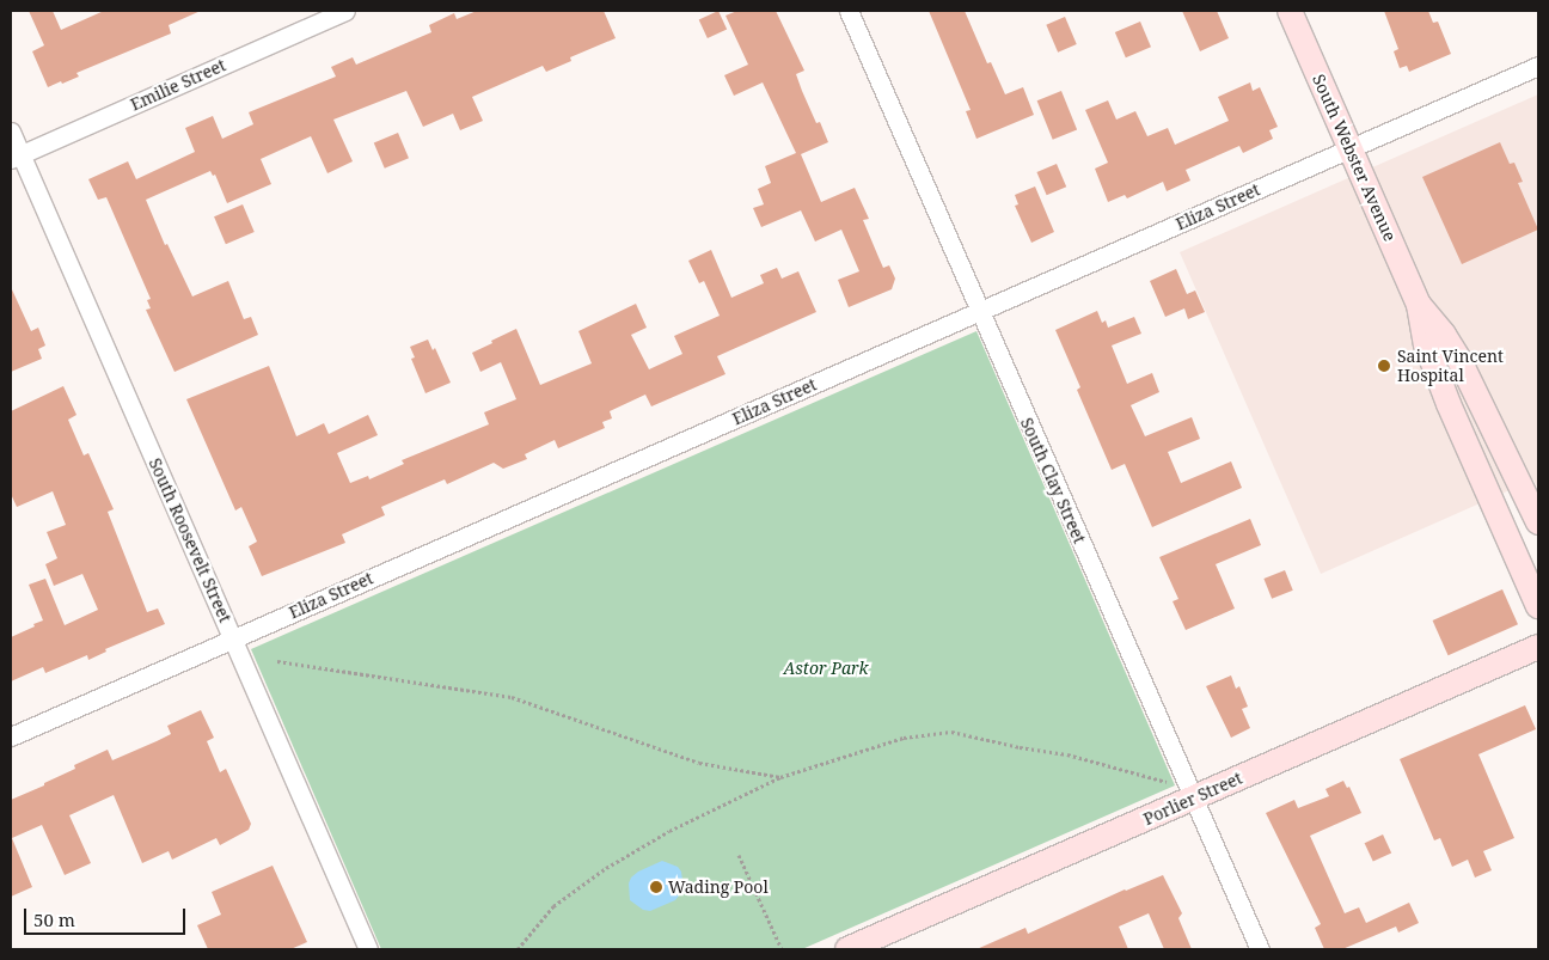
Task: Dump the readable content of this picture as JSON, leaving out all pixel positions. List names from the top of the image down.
{
  "streets": {
    "main road": ["South Webster Avenue", "Porlier Street"],
    "street": [
      "Emilie Street",
      "Eliza Street",
      "South Clay Street",
      "South Roosevelt Street"
    ]
  },
  "crossings": [
    ["Emilie Street", "South Roosevelt Street"],
    ["South Webster Avenue", "Eliza Street"],
    ["Eliza Street", "South Clay Street"],
    ["Eliza Street", "South Roosevelt Street"],
    ["South Clay Street", "Porlier Street"]
  ],
  "parks": ["Astor Park"],
  "places": ["Saint Vincent Hospital", "Wading Pool"],
  "scale_bar": "50 m"
}
